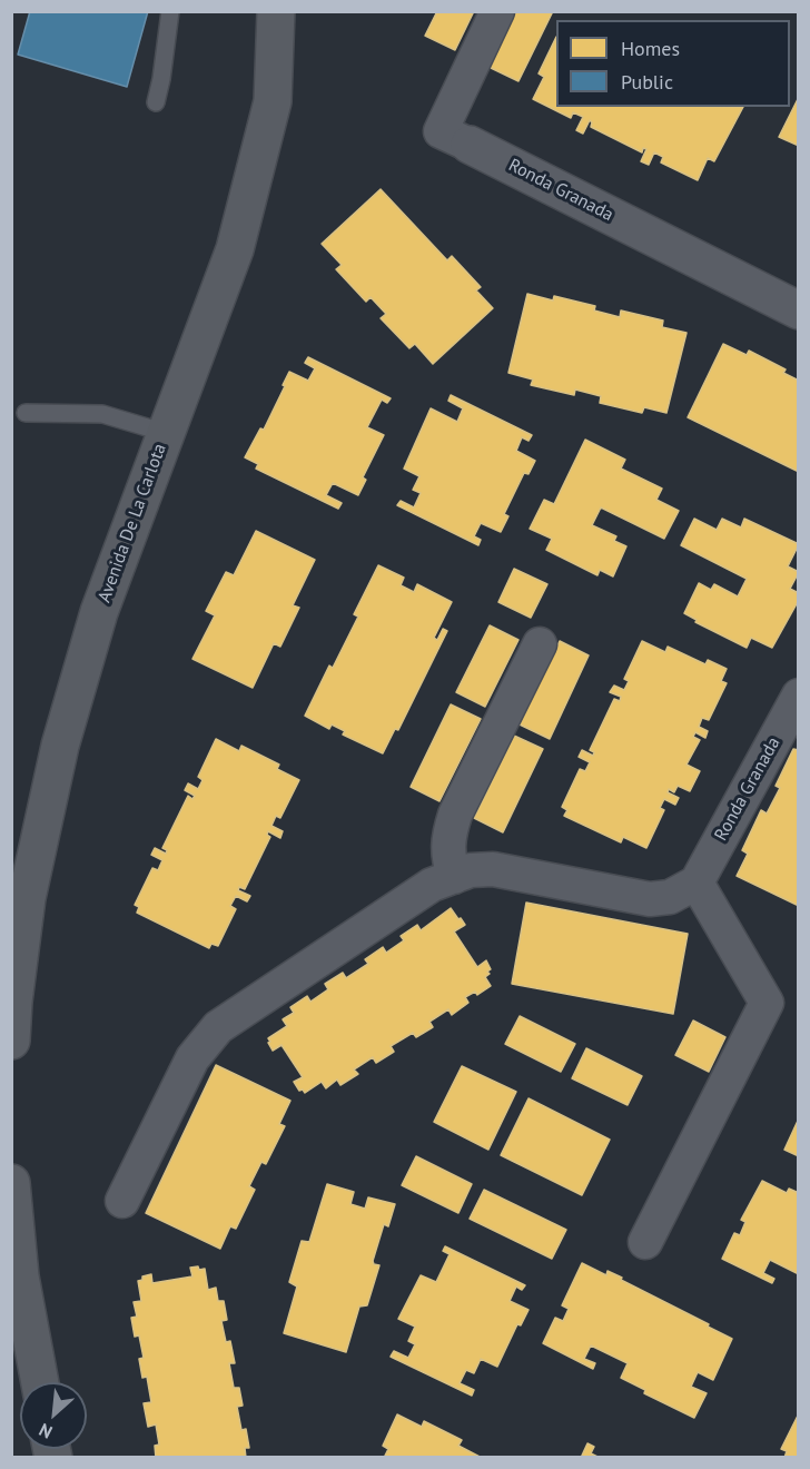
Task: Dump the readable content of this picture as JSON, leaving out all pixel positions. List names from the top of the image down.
{
  "streets": {
    "main road": ["Avenida De La Carlota"],
    "street": ["Ronda Granada"]
  },
  "legend": ["Homes", "Public"],
  "north": "bottom left"
}
